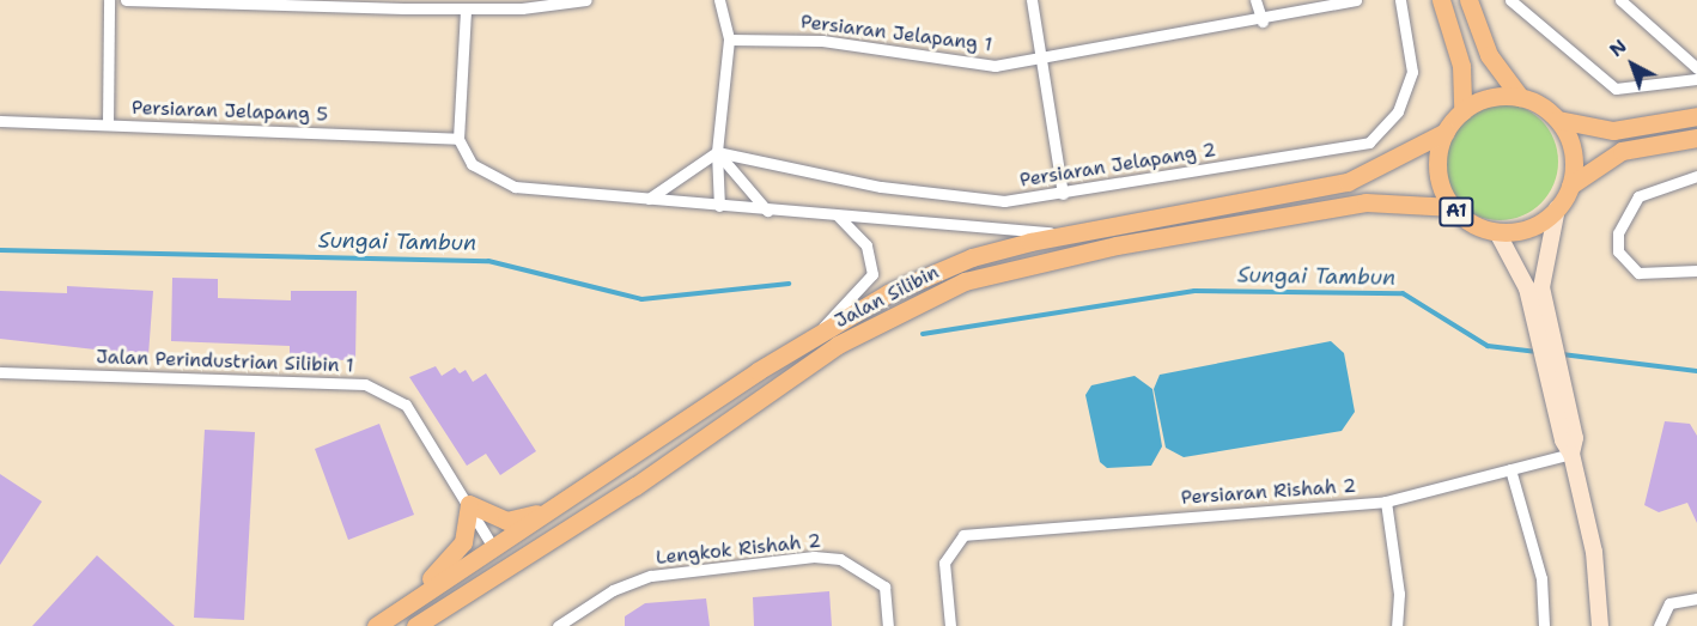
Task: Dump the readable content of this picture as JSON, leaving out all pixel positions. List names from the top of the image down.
{
  "streets": {
    "main road": ["A1", "Jalan Silibin"],
    "street": [
      "Persiaran Jelapang 1",
      "Persiaran Jelapang 5",
      "Persiaran Jelapang 2",
      "Jalan Perindustrian Silibin 1",
      "Persiaran Rishah 2",
      "Lengkok Rishah 2"
    ]
  },
  "crossings": [
    ["Persiaran Jelapang 5", "Jalan Silibin"],
    ["A1", "Jalan Silibin"],
    ["Jalan Silibin", "Jalan Perindustrian Silibin 1"]
  ],
  "water": ["Sungai Tambun"],
  "north": "top left"
}
